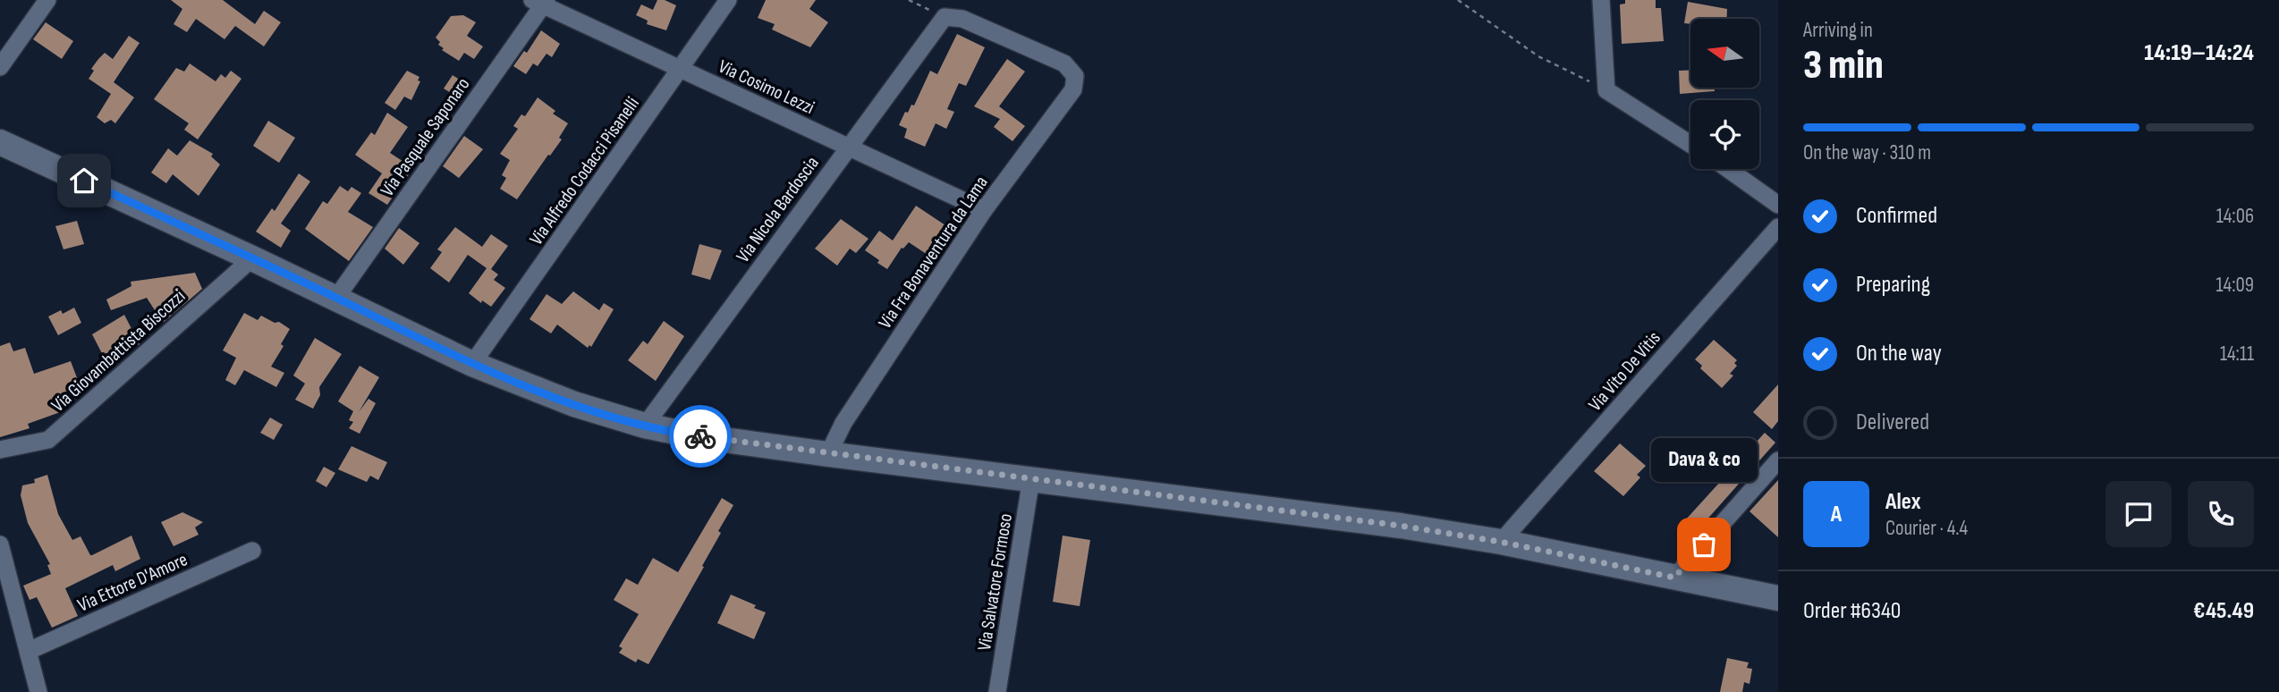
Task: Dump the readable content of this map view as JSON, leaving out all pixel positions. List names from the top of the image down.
{
  "streets": {
    "street": [
      "Via Cosimo Lezzi",
      "Via Pasquale Saponaro",
      "Via Alfredo Codacci Pisanelli",
      "Via Nicola Bardoscia",
      "Via Fra Bonaventura da Lama",
      "Via Giovambattista Biscozzi",
      "Via Vito De Vitis",
      "Via Ettore D'Amore",
      "Via Salvatore Formoso"
    ]
  },
  "crossings": [
    ["Via Cosimo Lezzi", "Via Pasquale Saponaro"],
    ["Via Cosimo Lezzi", "Via Alfredo Codacci Pisanelli"],
    ["Via Cosimo Lezzi", "Via Nicola Bardoscia"],
    ["Via Cosimo Lezzi", "Via Fra Bonaventura da Lama"],
    ["Via Nicola Bardoscia", "Via Fra Bonaventura da Lama"]
  ],
  "places": ["Dava & co"],
  "north": "left",
  "page": {
    "heading": ["3 min", "Arriving in", "14:19–14:24"],
    "panel": [
      "Alex",
      "Courier · 4.4",
      "Order #6340",
      "€45.49"
    ],
    "bar": "On the way · 310 m",
    "list": [
      ["Confirmed", "14:06"],
      ["Preparing", "14:09"],
      ["On the way", "14:11"],
      "Delivered"
    ],
    "bubble": "Dava & co",
    "round": "A"
  }
}
